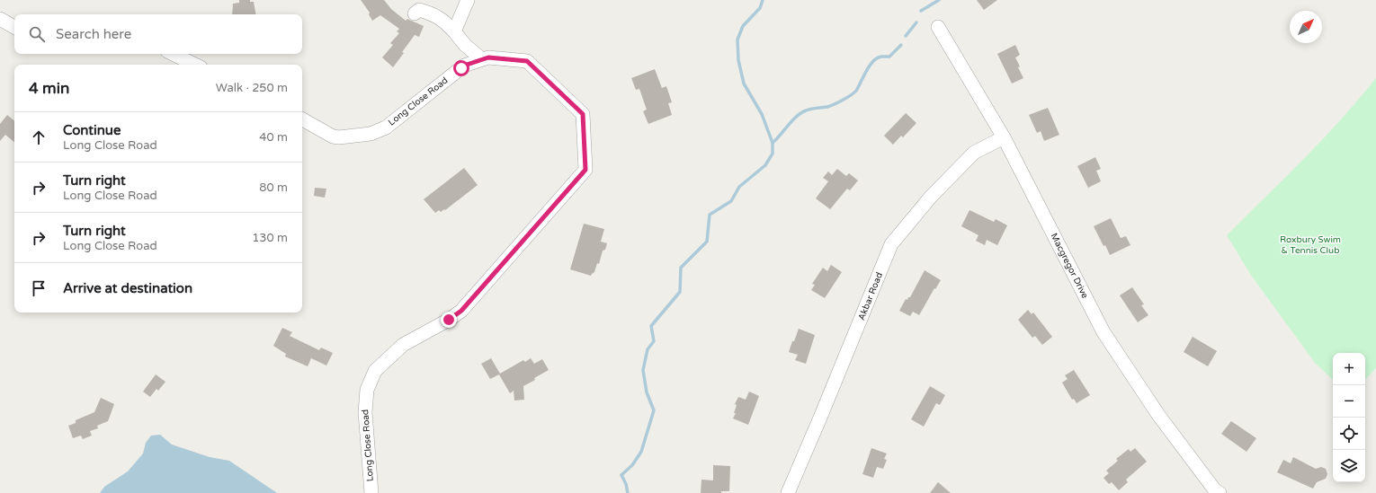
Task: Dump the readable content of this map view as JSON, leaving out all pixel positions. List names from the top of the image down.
{
  "streets": {
    "street": ["Long Close Road", "Macgregor Drive", "Akbar Road"]
  },
  "crossings": [
    ["Macgregor Drive", "Akbar Road"]
  ],
  "parks": ["Roxbury Swim & Tennis Club"],
  "north": "top right",
  "page": {
    "search": "Search here",
    "heading": ["4 min", "Walk · 250 m"],
    "list": [
      ["Continue", "Long Close Road", "40 m"],
      ["Turn right", "Long Close Road", "80 m"],
      ["Turn right", "Long Close Road", "130 m"],
      "Arrive at destination"
    ],
    "map_buttons": ["+", "−"]
  }
}
